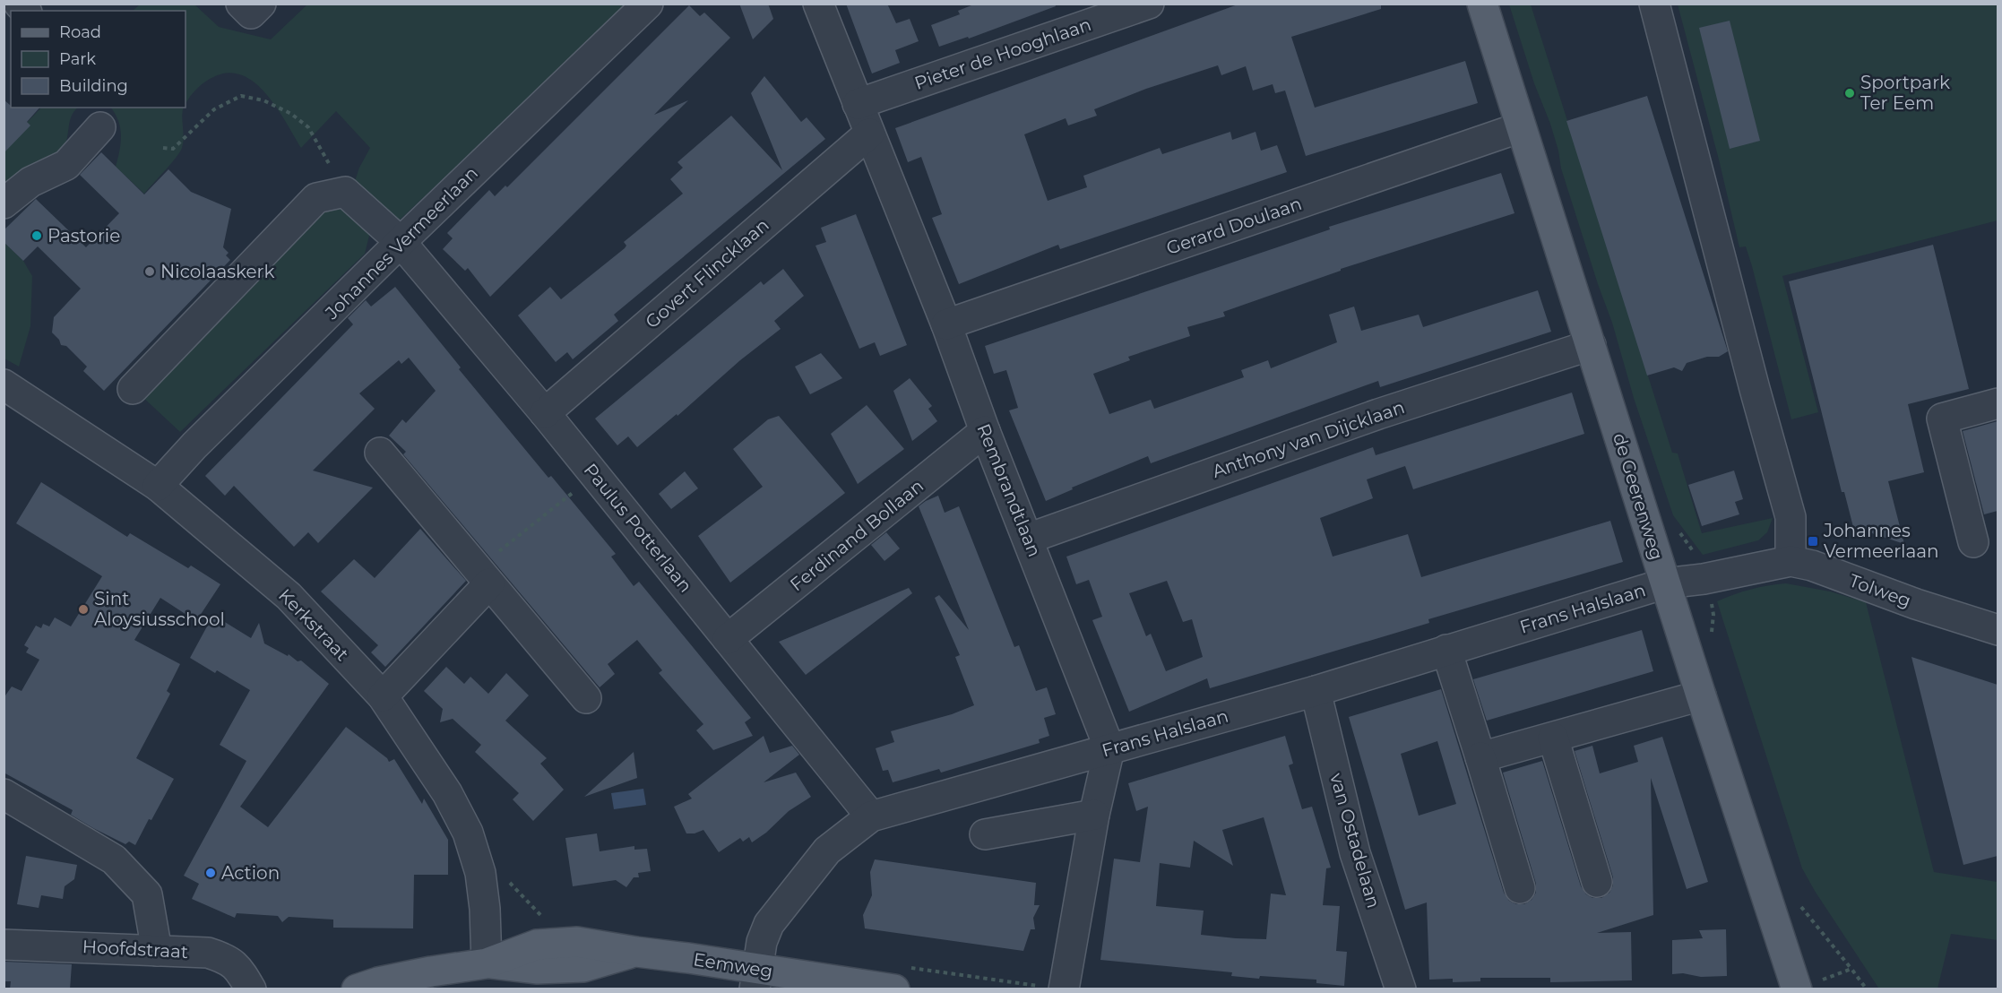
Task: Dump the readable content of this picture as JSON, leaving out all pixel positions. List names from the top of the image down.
{
  "streets": {
    "main road": ["de Geerenweg", "Eemweg"],
    "street": [
      "Pieter de Hooghlaan",
      "Gerard Doulaan",
      "Johannes Vermeerlaan",
      "Govert Flincklaan",
      "Anthony van Dijcklaan",
      "Rembrandtlaan",
      "Paulus Potterlaan",
      "Ferdinand Bollaan",
      "Tolweg",
      "Frans Halslaan",
      "Kerkstraat",
      "van Ostadelaan",
      "Hoofdstraat"
    ]
  },
  "crossings": [
    ["Pieter de Hooghlaan", "Rembrandtlaan"],
    ["Gerard Doulaan", "Rembrandtlaan"],
    ["Gerard Doulaan", "de Geerenweg"],
    ["Johannes Vermeerlaan", "Paulus Potterlaan"],
    ["Johannes Vermeerlaan", "Kerkstraat"],
    ["Govert Flincklaan", "Rembrandtlaan"],
    ["Govert Flincklaan", "Paulus Potterlaan"],
    ["Anthony van Dijcklaan", "Rembrandtlaan"],
    ["Anthony van Dijcklaan", "de Geerenweg"],
    ["Rembrandtlaan", "Ferdinand Bollaan"],
    ["Rembrandtlaan", "Frans Halslaan"],
    ["de Geerenweg", "Tolweg"],
    ["de Geerenweg", "Frans Halslaan"],
    ["Paulus Potterlaan", "Ferdinand Bollaan"],
    ["Paulus Potterlaan", "Frans Halslaan"],
    ["Tolweg", "Frans Halslaan"],
    ["Frans Halslaan", "van Ostadelaan"],
    ["Frans Halslaan", "Eemweg"],
    ["Kerkstraat", "Eemweg"]
  ],
  "places": {
    "other": [
      "Sportpark Ter Eem",
      "Pastorie",
      "Nicolaaskerk",
      "Sint Aloysiusschool",
      "Action"
    ],
    "transit": ["Johannes Vermeerlaan"]
  },
  "legend": ["Road", "Park", "Building"]
}
